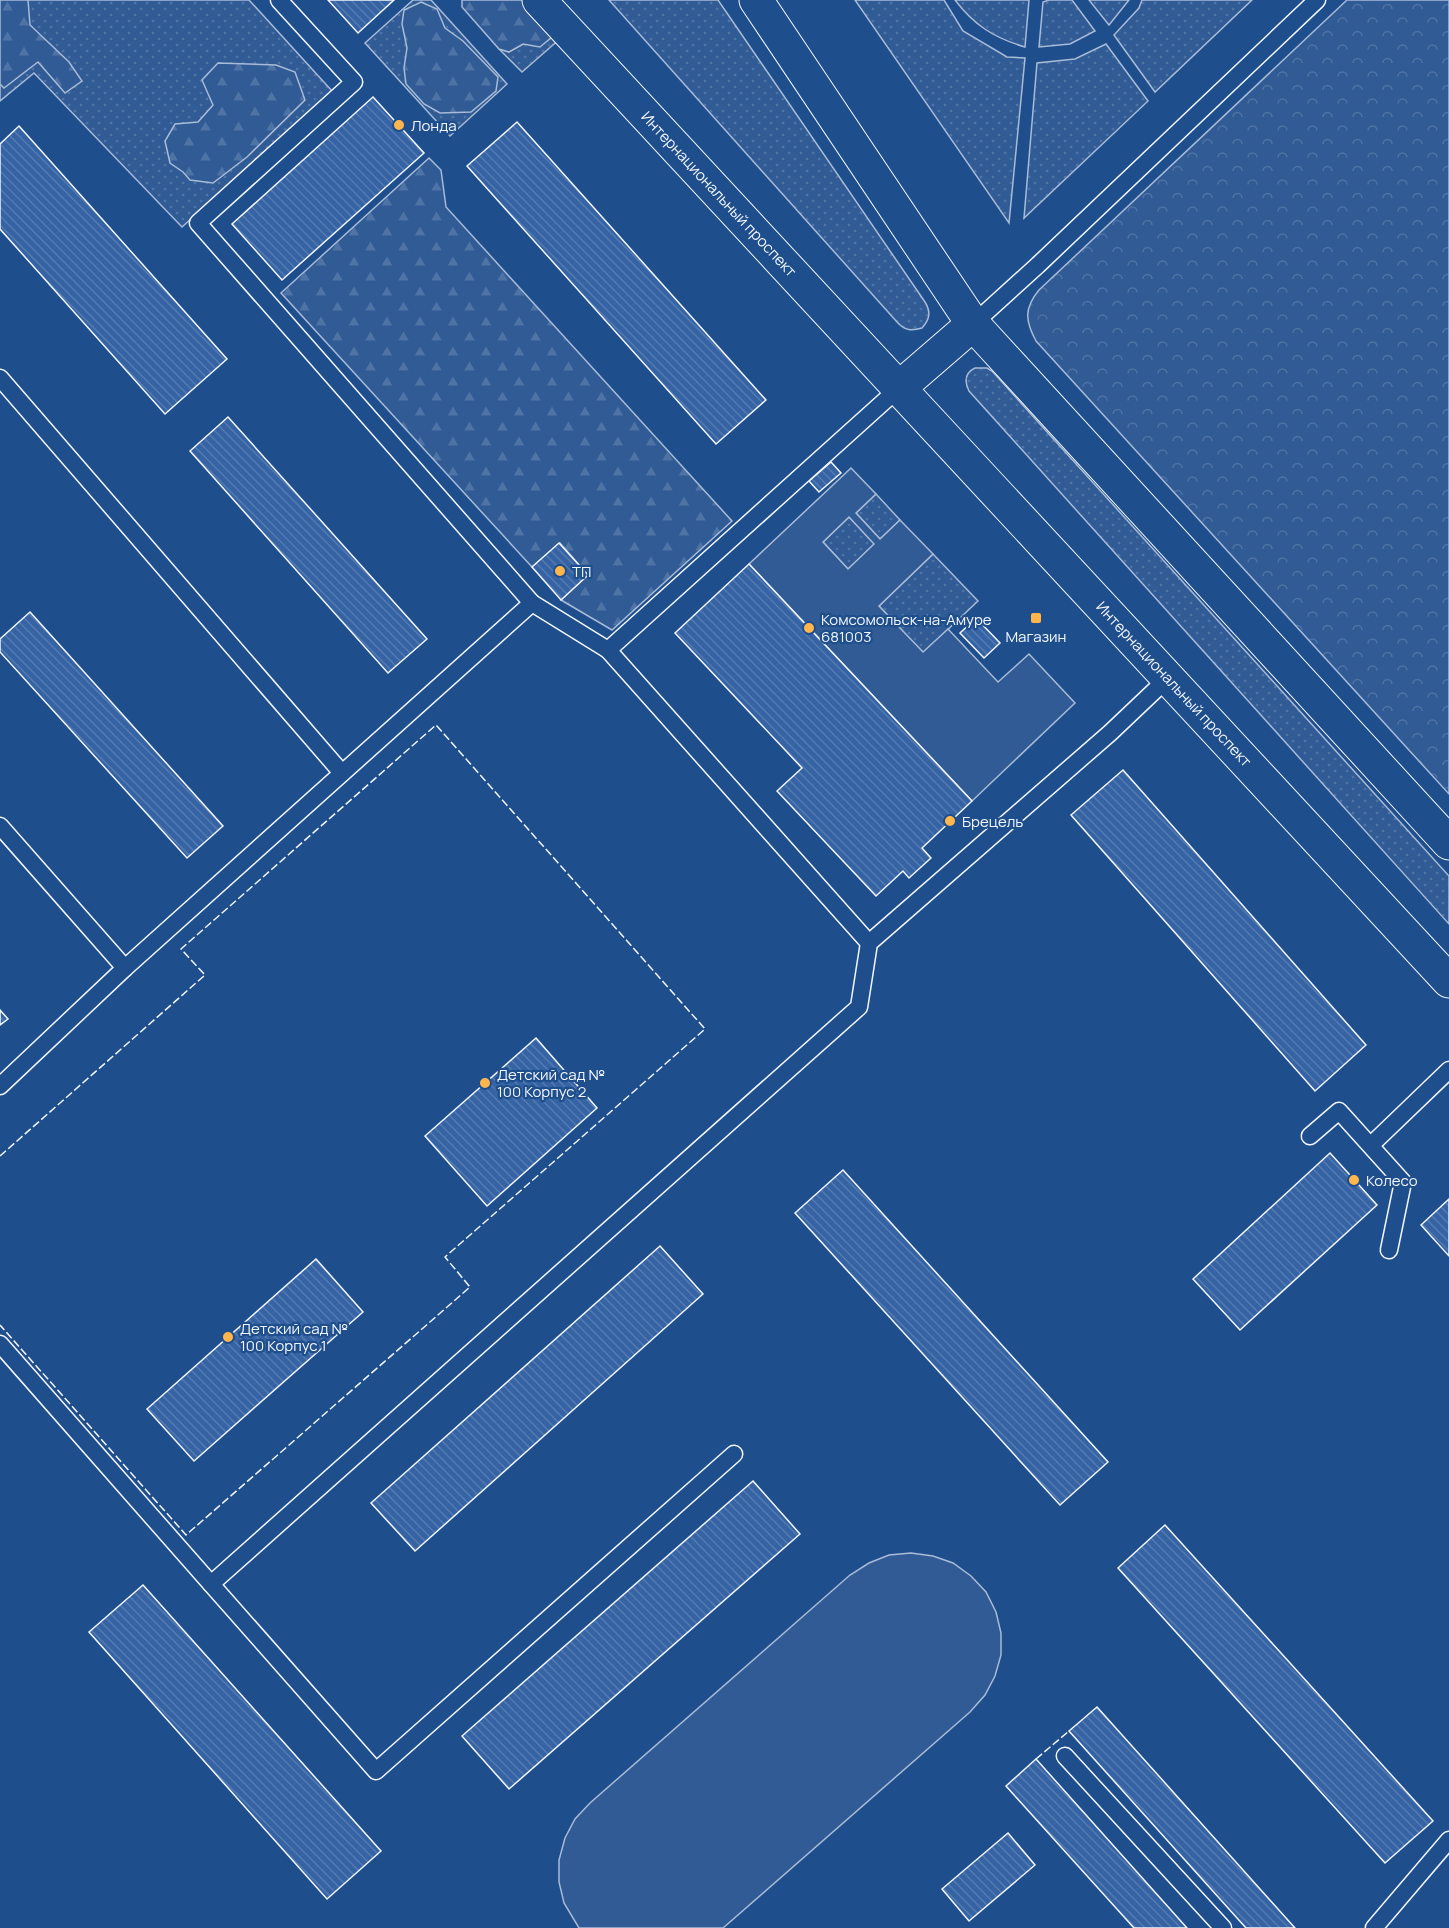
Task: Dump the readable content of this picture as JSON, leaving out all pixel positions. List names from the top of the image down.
{
  "streets": {
    "main road": ["Интернациональный проспект"]
  },
  "places": {
    "other": [
      "Лонда",
      "ТП",
      "Комсомольск-на-Амуре 681003",
      "Брецель",
      "Детский сад № 100 Корпус 2",
      "Колесо",
      "Детский сад № 100 Корпус 1"
    ],
    "transit": ["Магазин"]
  }
}
